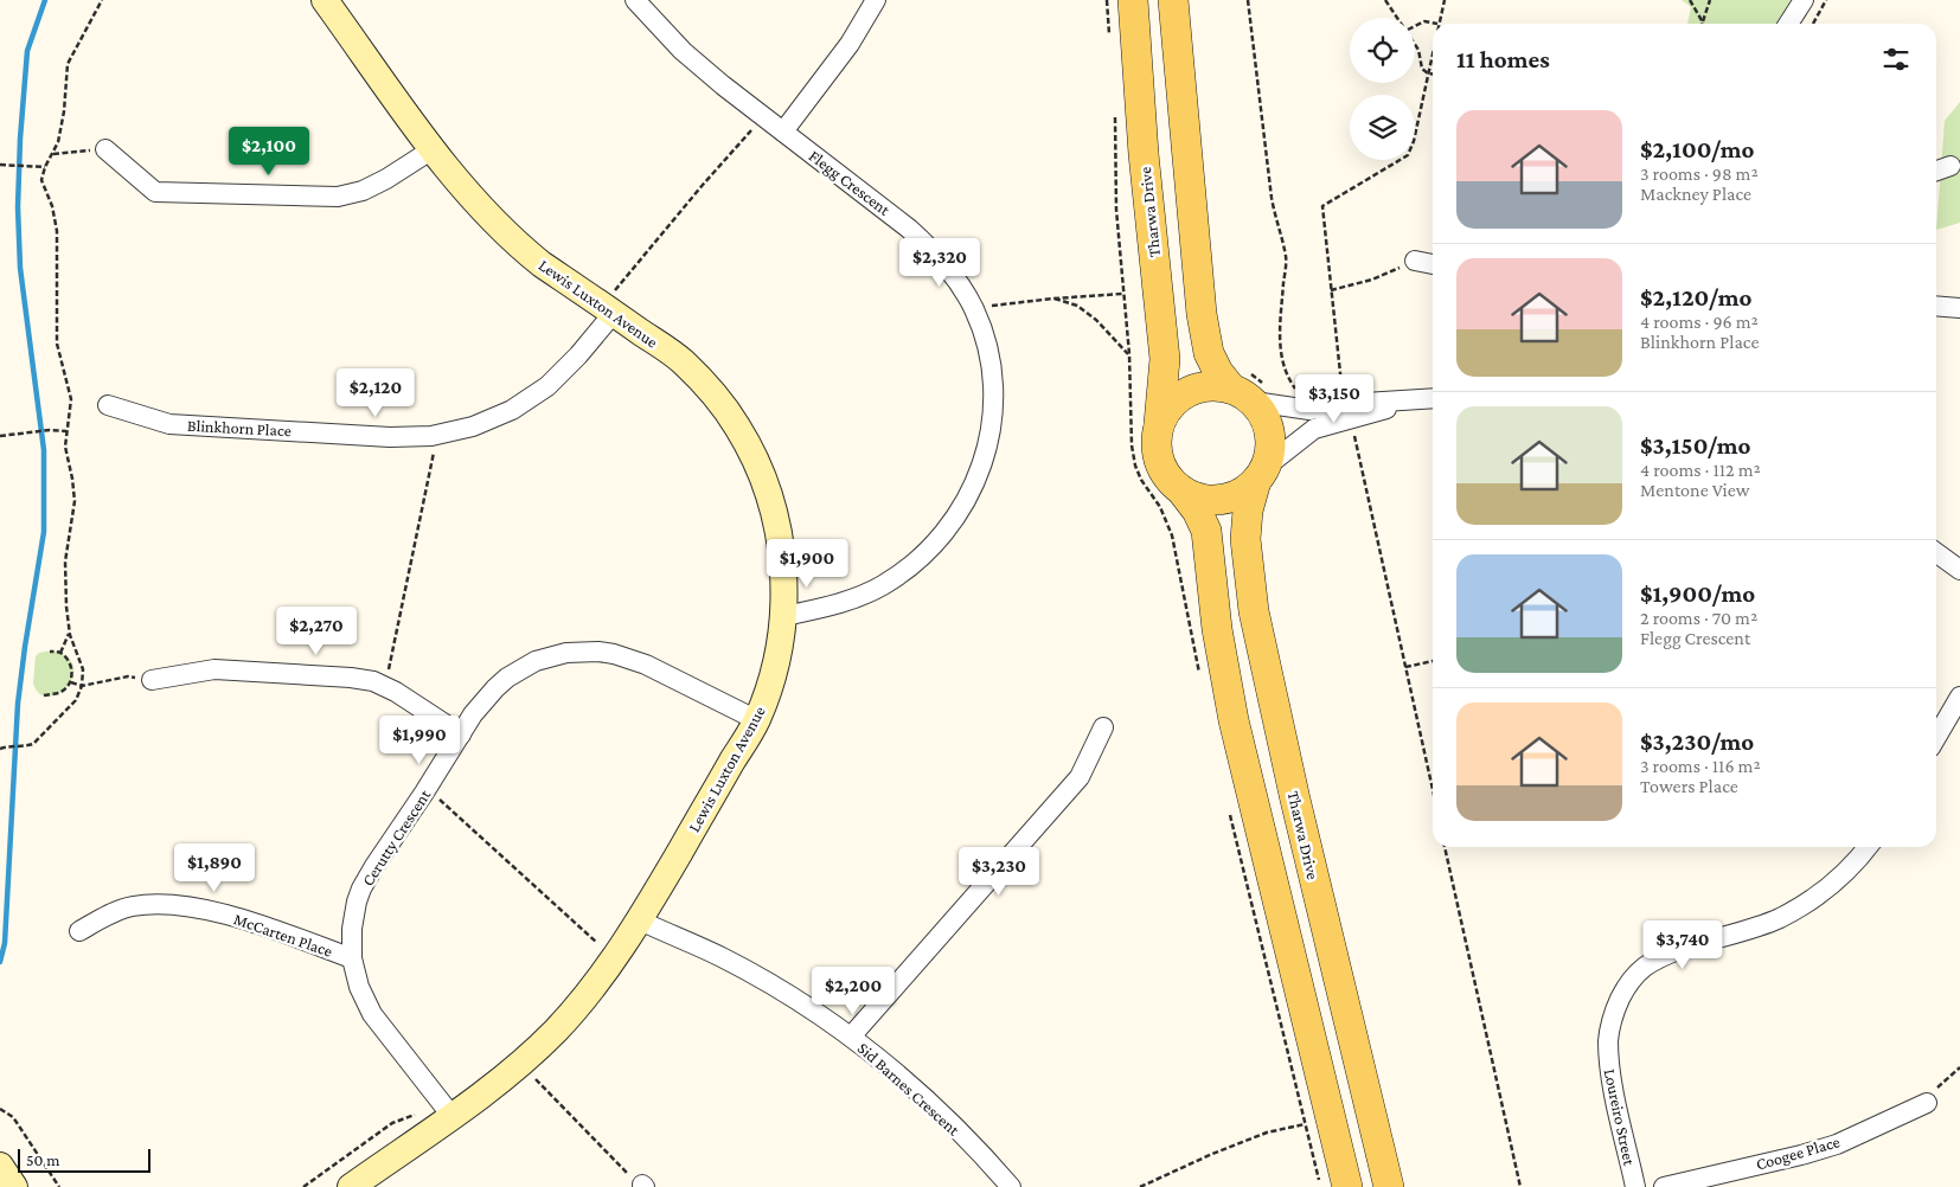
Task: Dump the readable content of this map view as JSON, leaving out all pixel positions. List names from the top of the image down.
{
  "streets": {
    "main road": ["Tharwa Drive"],
    "street": [
      "Flegg Crescent",
      "Lewis Luxton Avenue",
      "Blinkhorn Place",
      "Cerutty Crescent",
      "McCarten Place",
      "Sid Barnes Crescent",
      "Loureiro Street",
      "Coogee Place"
    ]
  },
  "crossings": [
    ["Flegg Crescent", "Lewis Luxton Avenue"],
    ["Lewis Luxton Avenue", "Blinkhorn Place"],
    ["Lewis Luxton Avenue", "Cerutty Crescent"],
    ["Lewis Luxton Avenue", "Sid Barnes Crescent"],
    ["Cerutty Crescent", "McCarten Place"]
  ],
  "scale_bar": "50 m",
  "page": {
    "heading": "11 homes",
    "list": [
      {
        "name": "$2,100/mo",
        "note": "3 rooms · 98 m² · Mackney Place"
      },
      {
        "name": "$2,120/mo",
        "note": "4 rooms · 96 m² · Blinkhorn Place"
      },
      {
        "name": "$3,150/mo",
        "note": "4 rooms · 112 m² · Mentone View"
      },
      {
        "name": "$1,900/mo",
        "note": "2 rooms · 70 m² · Flegg Crescent"
      },
      {
        "name": "$3,230/mo",
        "note": "3 rooms · 116 m² · Towers Place"
      }
    ],
    "price": [
      "$2,100",
      "$2,320",
      "$2,120",
      "$3,150",
      "$1,900",
      "$2,270",
      "$1,990",
      "$1,890",
      "$3,230",
      "$3,740",
      "$2,200"
    ],
    "scale": "50 m"
  }
}
